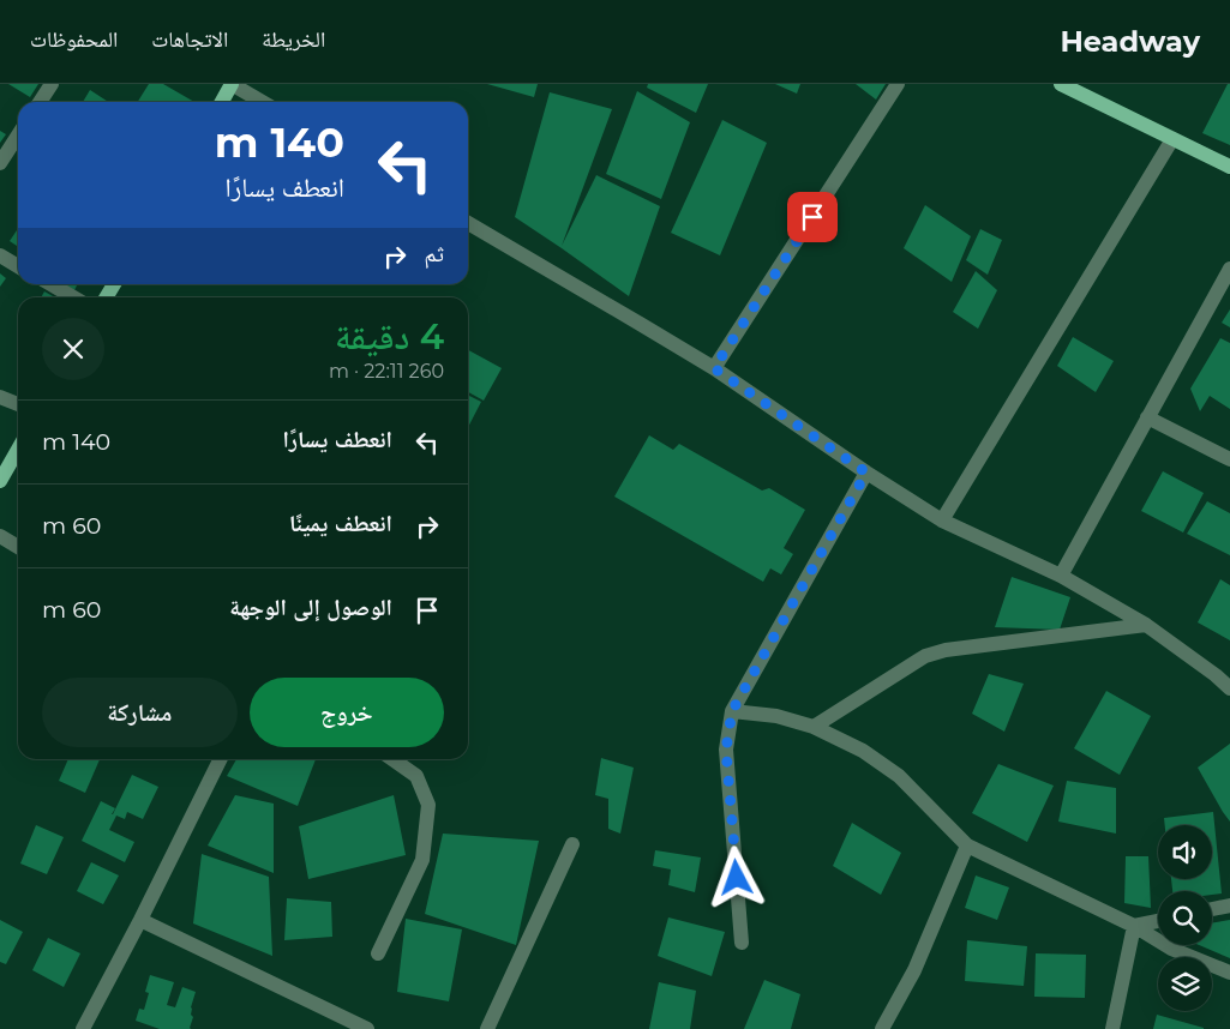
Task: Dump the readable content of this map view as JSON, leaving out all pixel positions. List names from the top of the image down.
{
  "page": {
    "header": "Headway",
    "nav": ["الخريطة", "الاتجاهات", "المحفوظات"],
    "turn": ["140 m", "انعطف يسارًا"],
    "then": "ثم",
    "heading": ["4 دقيقة", "260 m · 22:11"],
    "list": [
      {
        "name": "انعطف يسارًا",
        "value": "140 m"
      },
      {
        "name": "انعطف يمينًا",
        "value": "60 m"
      },
      {
        "name": "الوصول إلى الوجهة",
        "value": "60 m"
      }
    ],
    "buttons": ["خروج", "مشاركة"]
  }
}
